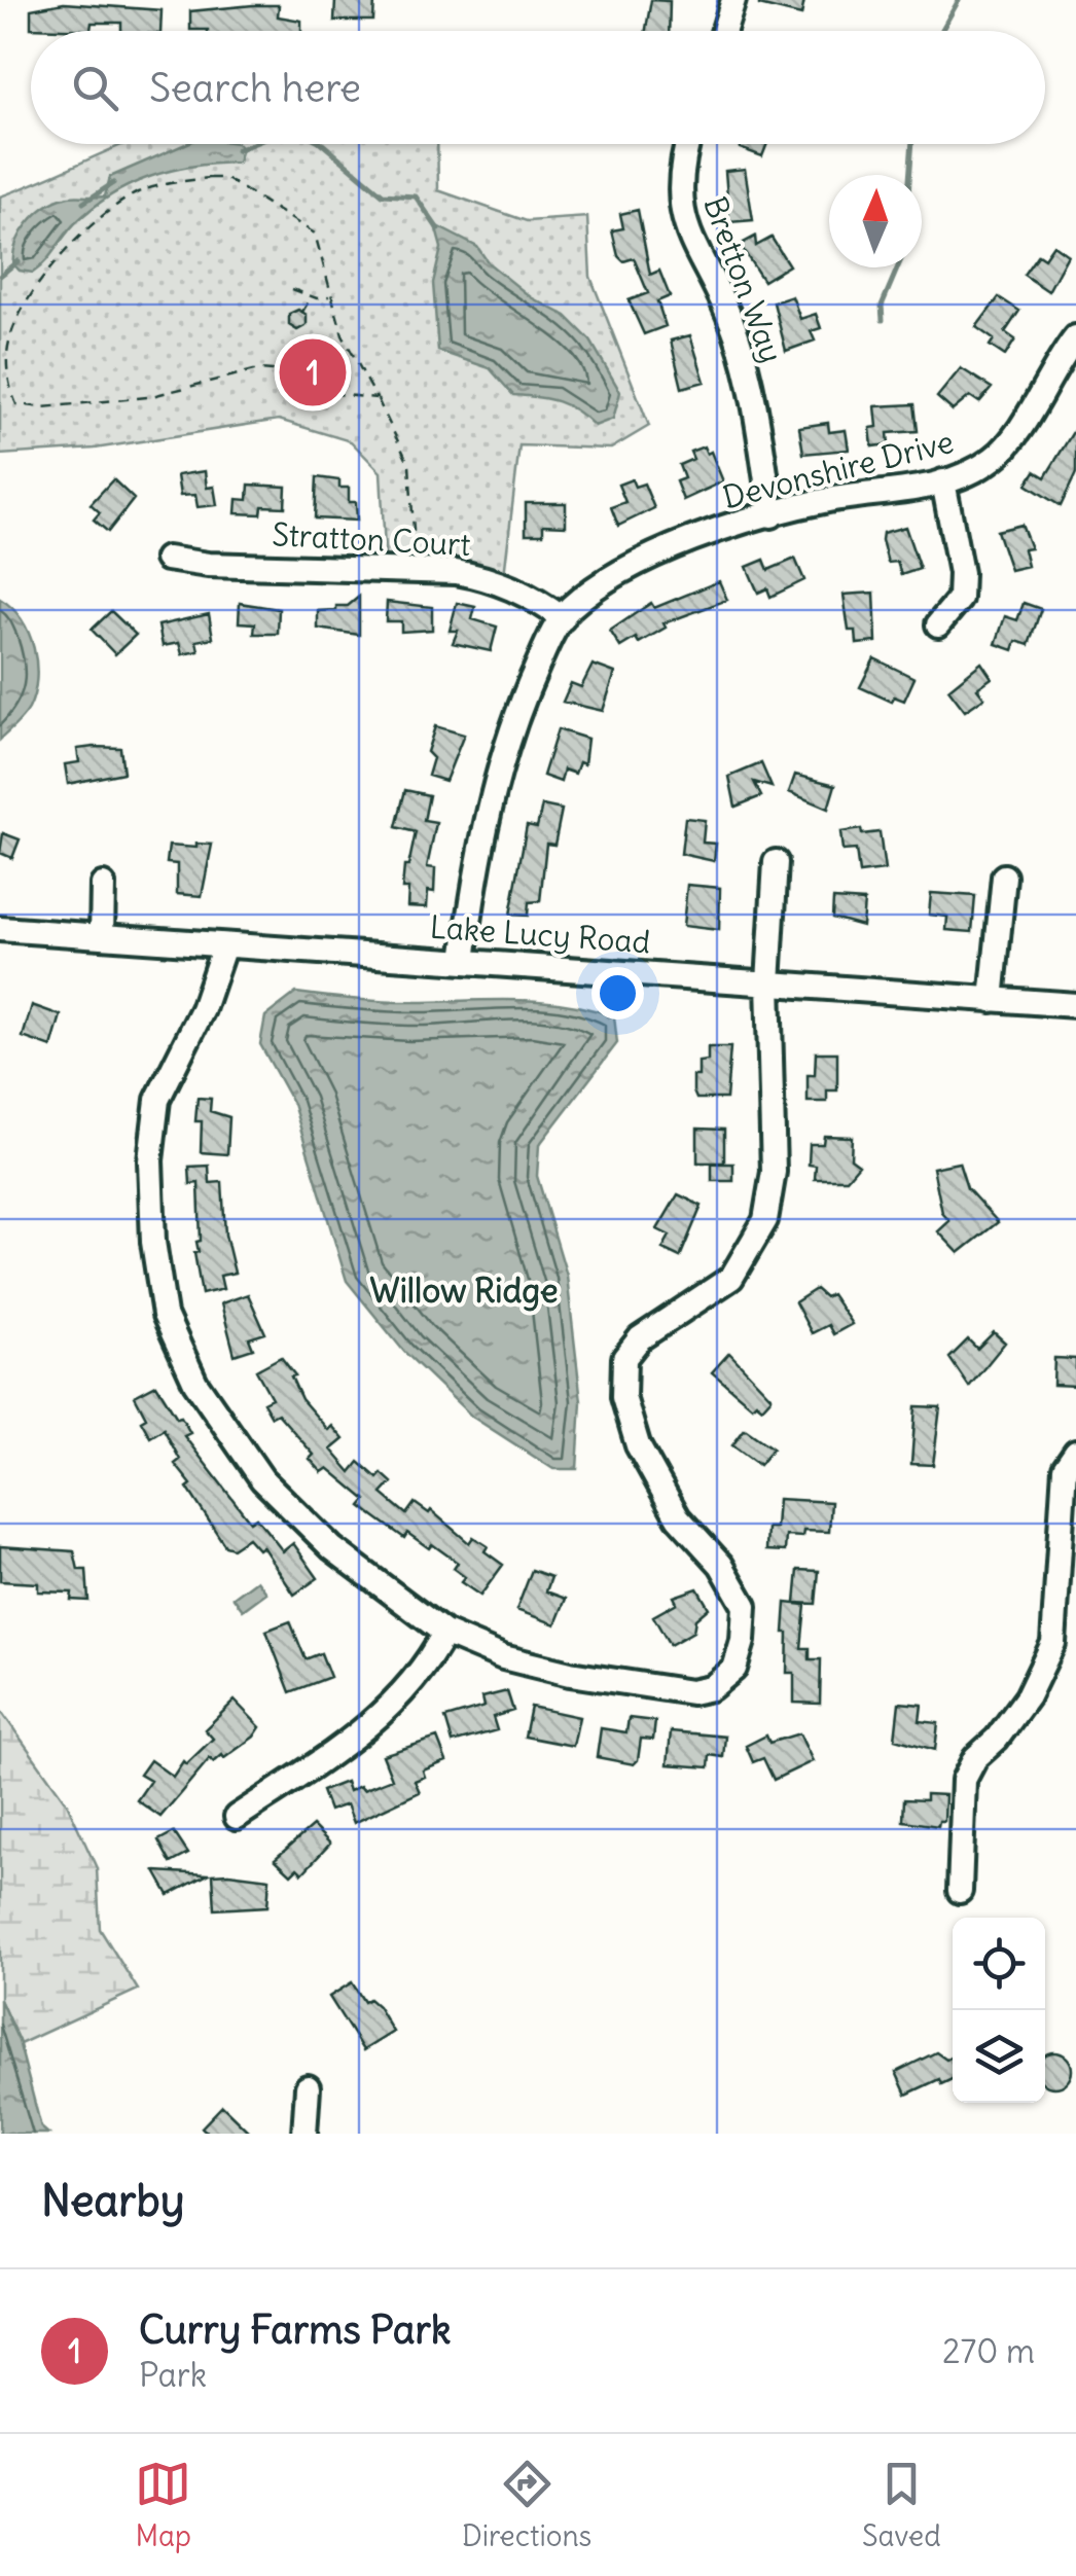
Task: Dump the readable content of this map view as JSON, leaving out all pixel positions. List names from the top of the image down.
{
  "streets": {
    "street": [
      "Bretton Way",
      "Devonshire Drive",
      "Stratton Court",
      "Lake Lucy Road"
    ]
  },
  "crossings": [
    ["Bretton Way", "Devonshire Drive"],
    ["Devonshire Drive", "Stratton Court"],
    ["Devonshire Drive", "Lake Lucy Road"]
  ],
  "districts": ["Willow Ridge"],
  "north": "top",
  "page": {
    "search": "Search here",
    "pins": "1",
    "heading": "Nearby",
    "list": [
      {
        "mark": "1",
        "name": "Curry Farms Park",
        "note": "Park",
        "value": "270 m"
      }
    ],
    "nav": ["Map", "Directions", "Saved"]
  }
}
